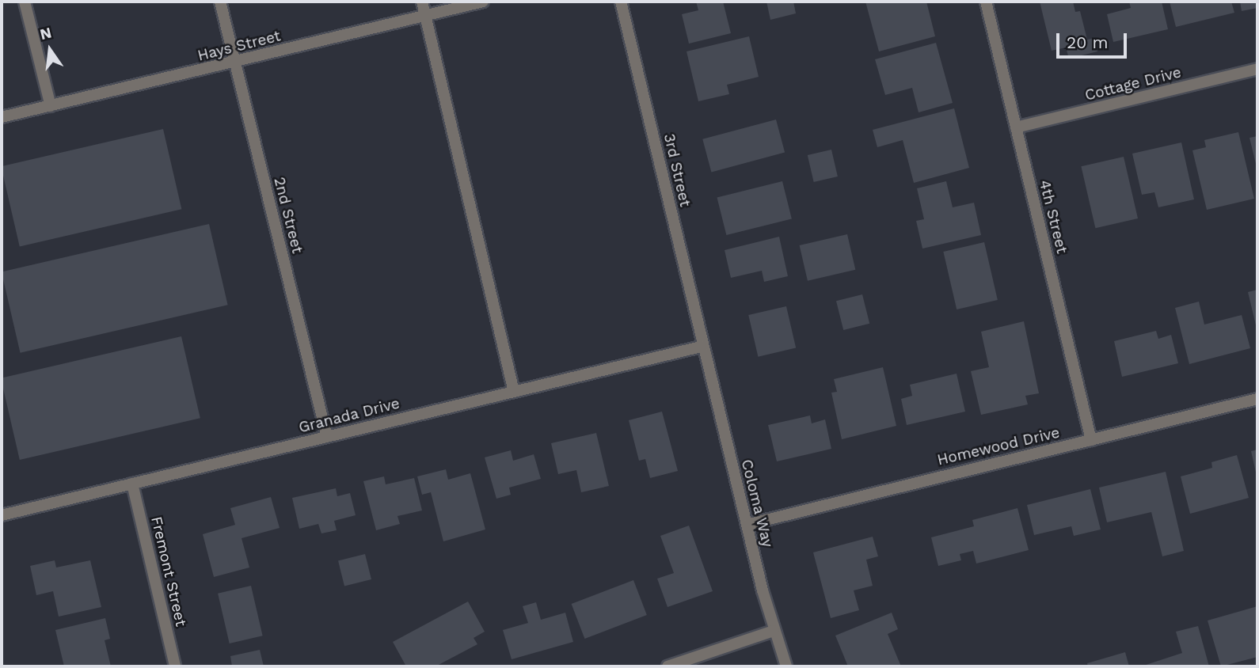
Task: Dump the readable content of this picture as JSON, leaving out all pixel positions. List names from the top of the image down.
{
  "streets": {
    "street": [
      "Hays Street",
      "Cottage Drive",
      "3rd Street",
      "2nd Street",
      "4th Street",
      "Granada Drive",
      "Homewood Drive",
      "Coloma Way",
      "Fremont Street"
    ]
  },
  "crossings": [
    ["Hays Street", "2nd Street"],
    ["Cottage Drive", "4th Street"],
    ["3rd Street", "Granada Drive"],
    ["3rd Street", "Coloma Way"],
    ["2nd Street", "Granada Drive"],
    ["4th Street", "Homewood Drive"],
    ["Granada Drive", "Coloma Way"],
    ["Granada Drive", "Fremont Street"],
    ["Homewood Drive", "Coloma Way"]
  ],
  "scale_bar": "20 m",
  "north": "top"
}
